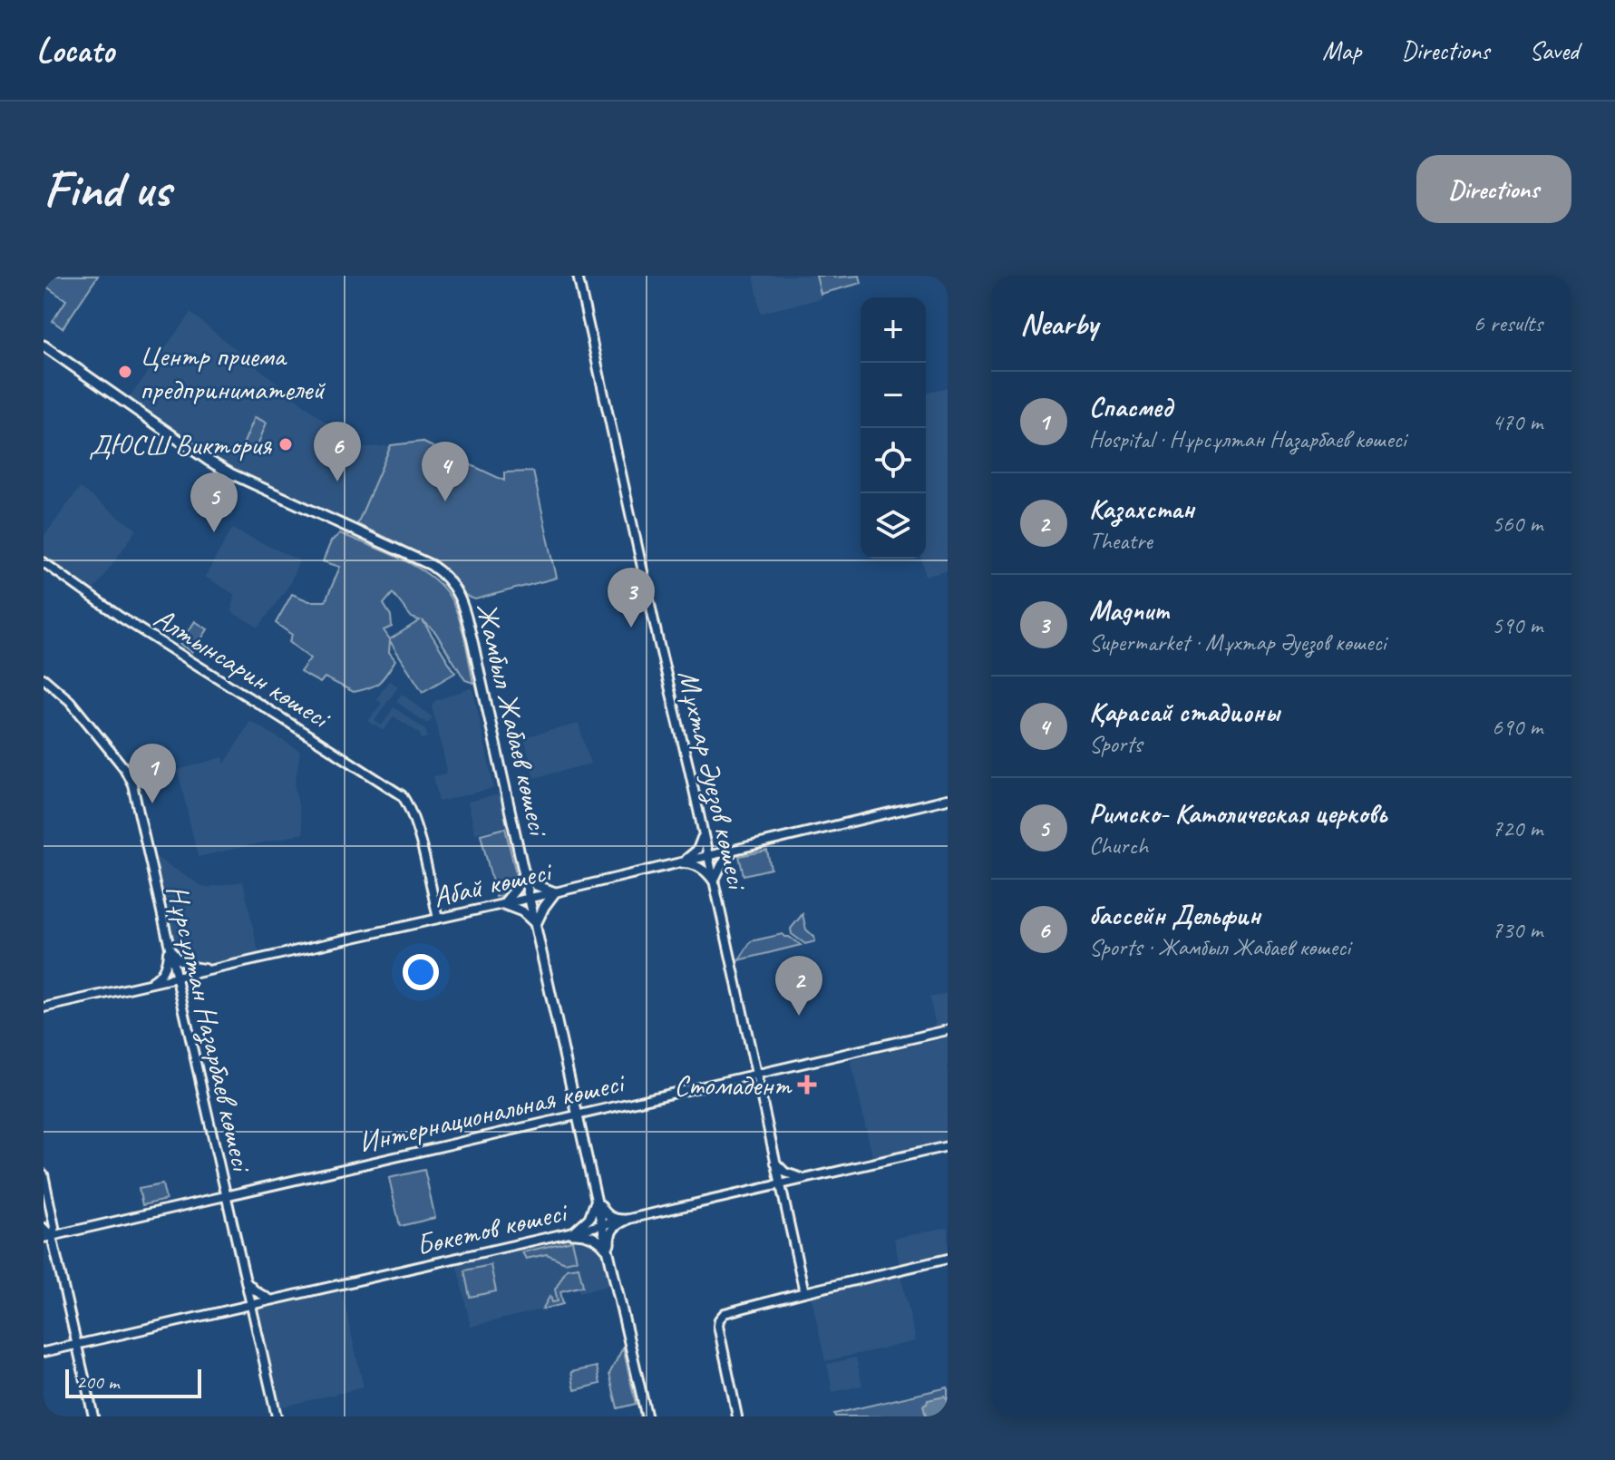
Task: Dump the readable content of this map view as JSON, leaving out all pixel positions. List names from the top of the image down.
{
  "streets": {
    "main road": ["Жамбыл Жабаев көшесі"],
    "street": [
      "Алтынсарин көшесі",
      "Мұхтар Әуезов көшесі",
      "Абай көшесі",
      "Нұрсұлтан Назарбаев көшесі",
      "Интернациональная көшесі",
      "Бөкетов көшесі"
    ]
  },
  "crossings": [
    ["Алтынсарин көшесі", "Абай көшесі"],
    ["Жамбыл Жабаев көшесі", "Абай көшесі"],
    ["Мұхтар Әуезов көшесі", "Абай көшесі"],
    ["Мұхтар Әуезов көшесі", "Интернациональная көшесі"],
    ["Мұхтар Әуезов көшесі", "Бөкетов көшесі"],
    ["Абай көшесі", "Нұрсұлтан Назарбаев көшесі"],
    ["Нұрсұлтан Назарбаев көшесі", "Интернациональная көшесі"],
    ["Нұрсұлтан Назарбаев көшесі", "Бөкетов көшесі"]
  ],
  "places": {
    "other": ["Центр приема предпринимателей", "ДЮСШ Виктория"],
    "health": ["Стомадент"]
  },
  "scale_bar": "200 m",
  "page": {
    "header": "Locato",
    "nav": ["Map", "Directions", "Saved"],
    "buttons": "Directions",
    "title": "Find us",
    "heading": ["Nearby", "6 results"],
    "map_buttons": ["+", "−"],
    "list": [
      {
        "mark": "1",
        "name": "Спасмед",
        "note": "Hospital · Нұрсұлтан Назарбаев көшесі",
        "value": "470 m"
      },
      {
        "mark": "2",
        "name": "Казахстан",
        "note": "Theatre",
        "value": "560 m"
      },
      {
        "mark": "3",
        "name": "Magnum",
        "note": "Supermarket · Мұхтар Әуезов көшесі",
        "value": "590 m"
      },
      {
        "mark": "4",
        "name": "Қарасай стадионы",
        "note": "Sports",
        "value": "690 m"
      },
      {
        "mark": "5",
        "name": "Римско- Католическая церковь",
        "note": "Church",
        "value": "720 m"
      },
      {
        "mark": "6",
        "name": "бассейн Дельфин",
        "note": "Sports · Жамбыл Жабаев көшесі",
        "value": "730 m"
      }
    ],
    "pins": [
      "6",
      "4",
      "5",
      "3",
      "1",
      "2"
    ],
    "scale": "200 m"
  }
}
